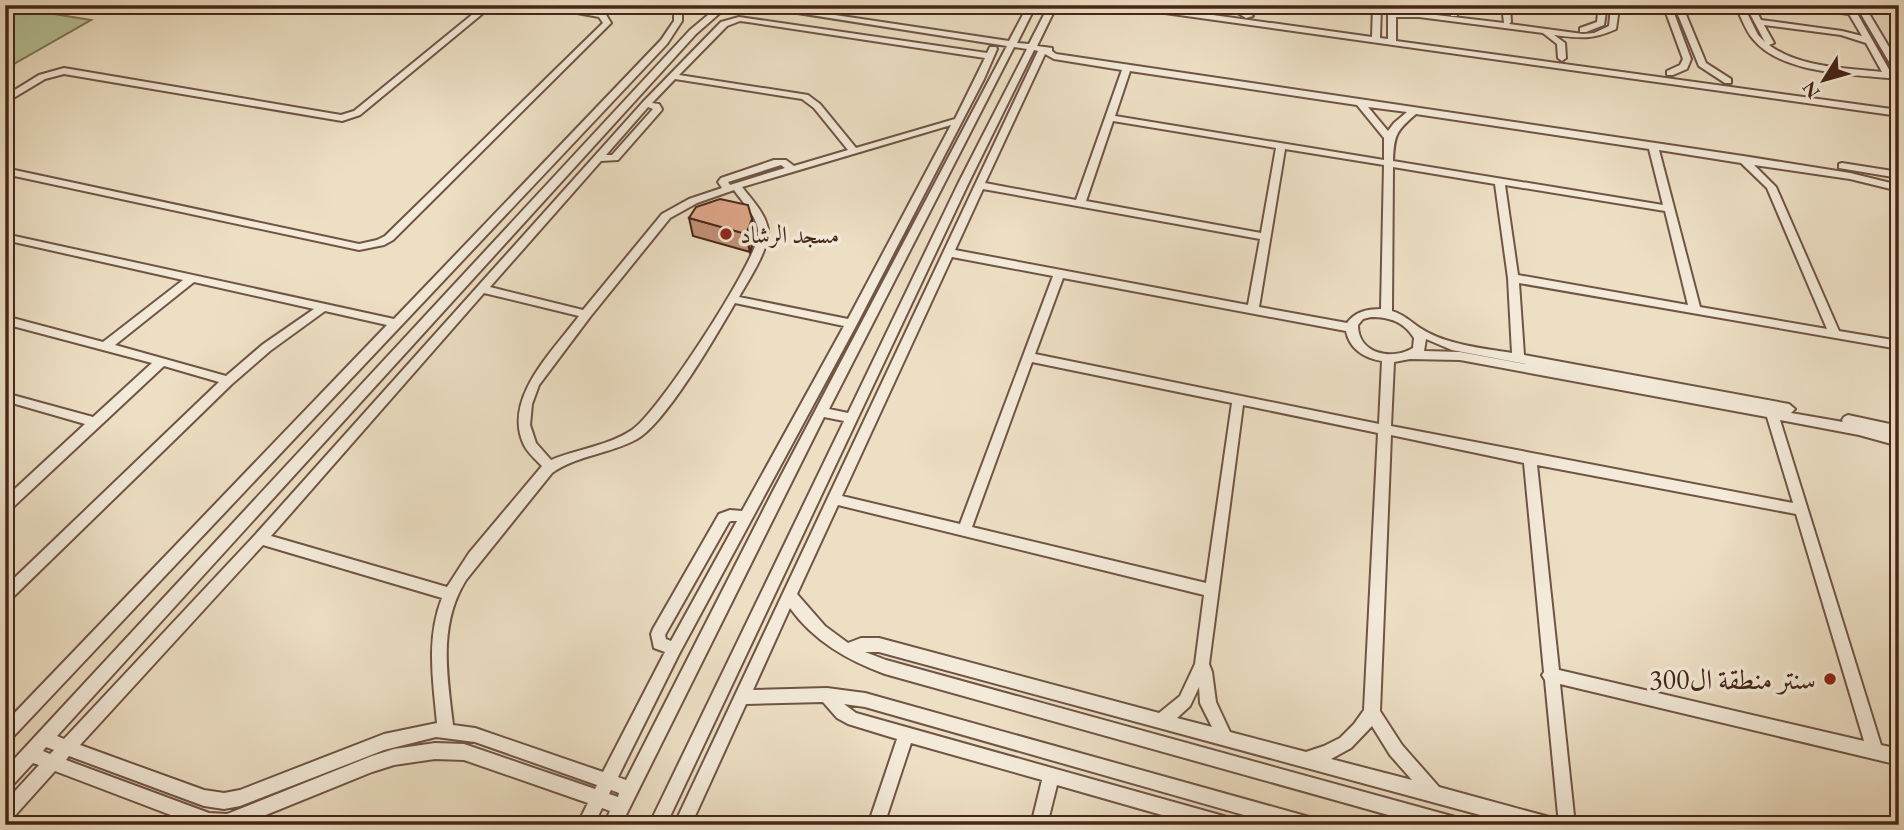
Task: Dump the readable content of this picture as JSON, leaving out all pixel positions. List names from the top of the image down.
{
  "places": ["مسجد الرشاد", "سنتر منطقة ال300"],
  "north": "bottom left"
}
